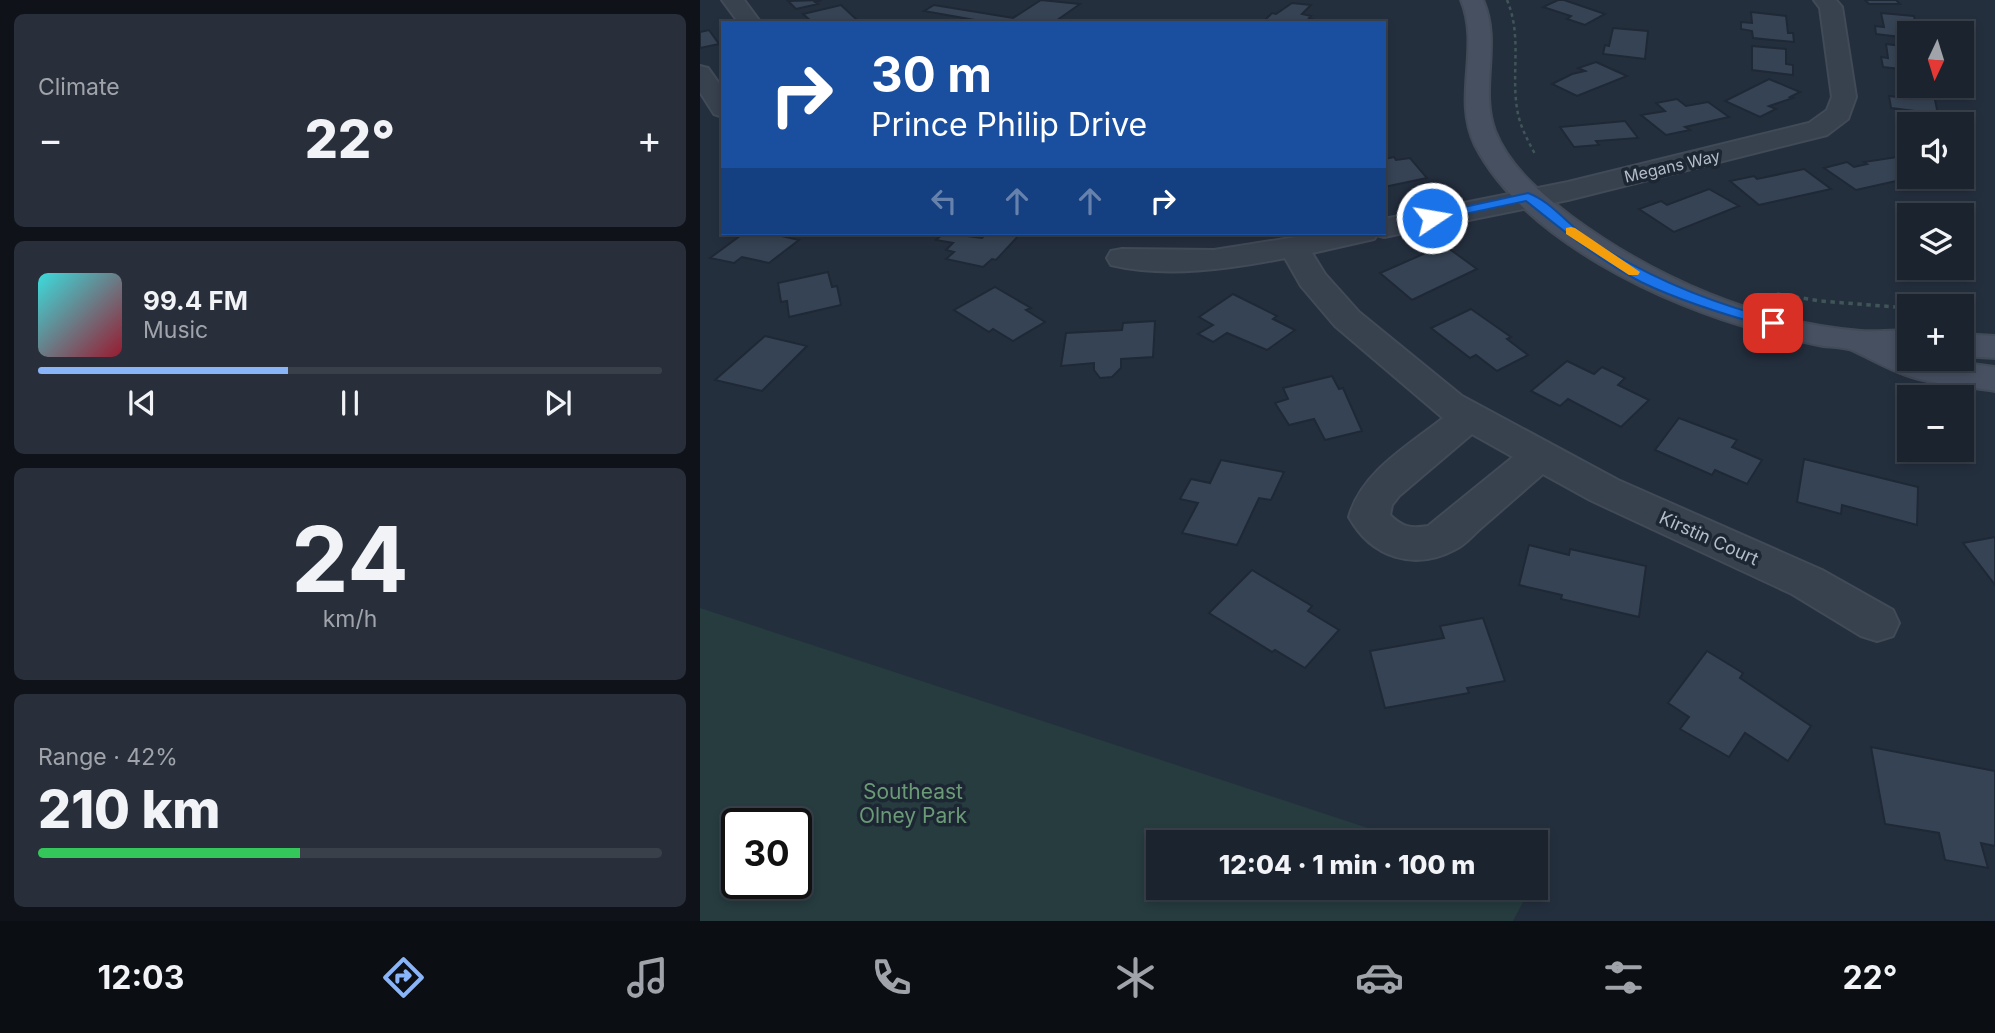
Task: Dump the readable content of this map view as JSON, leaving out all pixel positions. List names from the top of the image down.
{
  "streets": {
    "street": ["Megans Way", "Kirstin Court"]
  },
  "parks": ["Southeast Olney Park"],
  "north": "bottom",
  "page": {
    "tile": [
      "Climate",
      ["24", "km/h"],
      ["Range · 42%", "210 km"]
    ],
    "map_buttons": ["+", "−"],
    "turn": ["30 m", "Prince Philip Drive"],
    "heat": ["−", "22°", "+"],
    "song": ["99.4 FM", "Music"],
    "limit": "30",
    "trip": "12:04 · 1 min · 100 m",
    "tabs": ["12:03", "22°"]
  }
}
